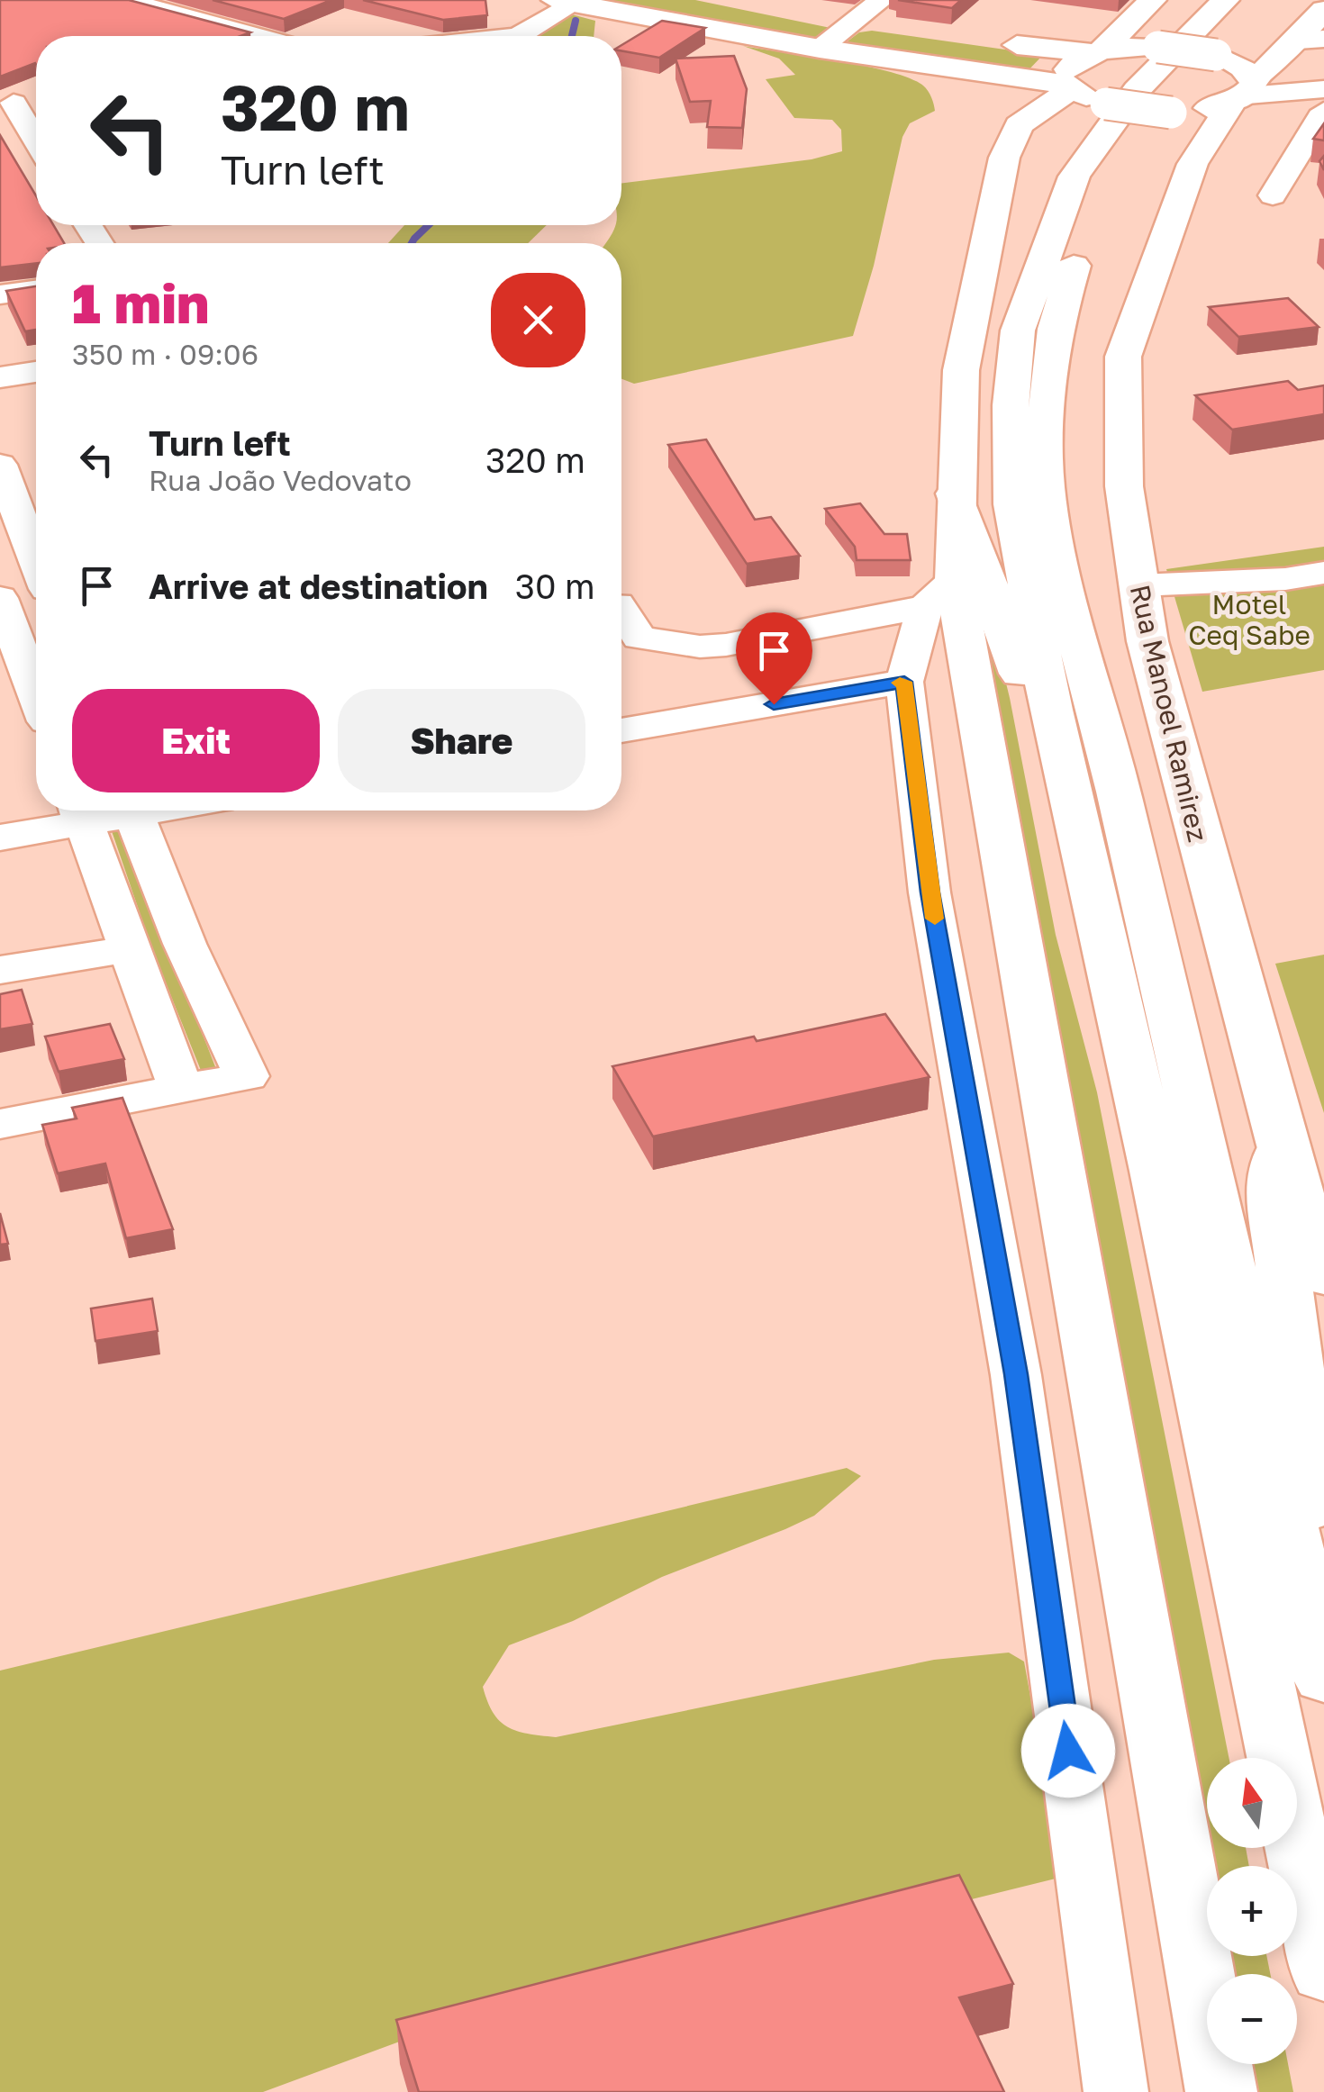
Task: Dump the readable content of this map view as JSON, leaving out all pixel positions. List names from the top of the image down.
{
  "streets": {
    "main road": ["Rua Manoel Ramirez"]
  },
  "parks": ["Motel Ceq Sabe"],
  "north": "top",
  "page": {
    "turn": ["320 m", "Turn left"],
    "heading": ["1 min", "350 m · 09:06"],
    "list": [
      {
        "name": "Turn left",
        "note": "Rua João Vedovato",
        "value": "320 m"
      },
      {
        "name": "Arrive at destination",
        "value": "30 m"
      }
    ],
    "buttons": ["Exit", "Share"],
    "map_buttons": ["+", "−"]
  }
}
